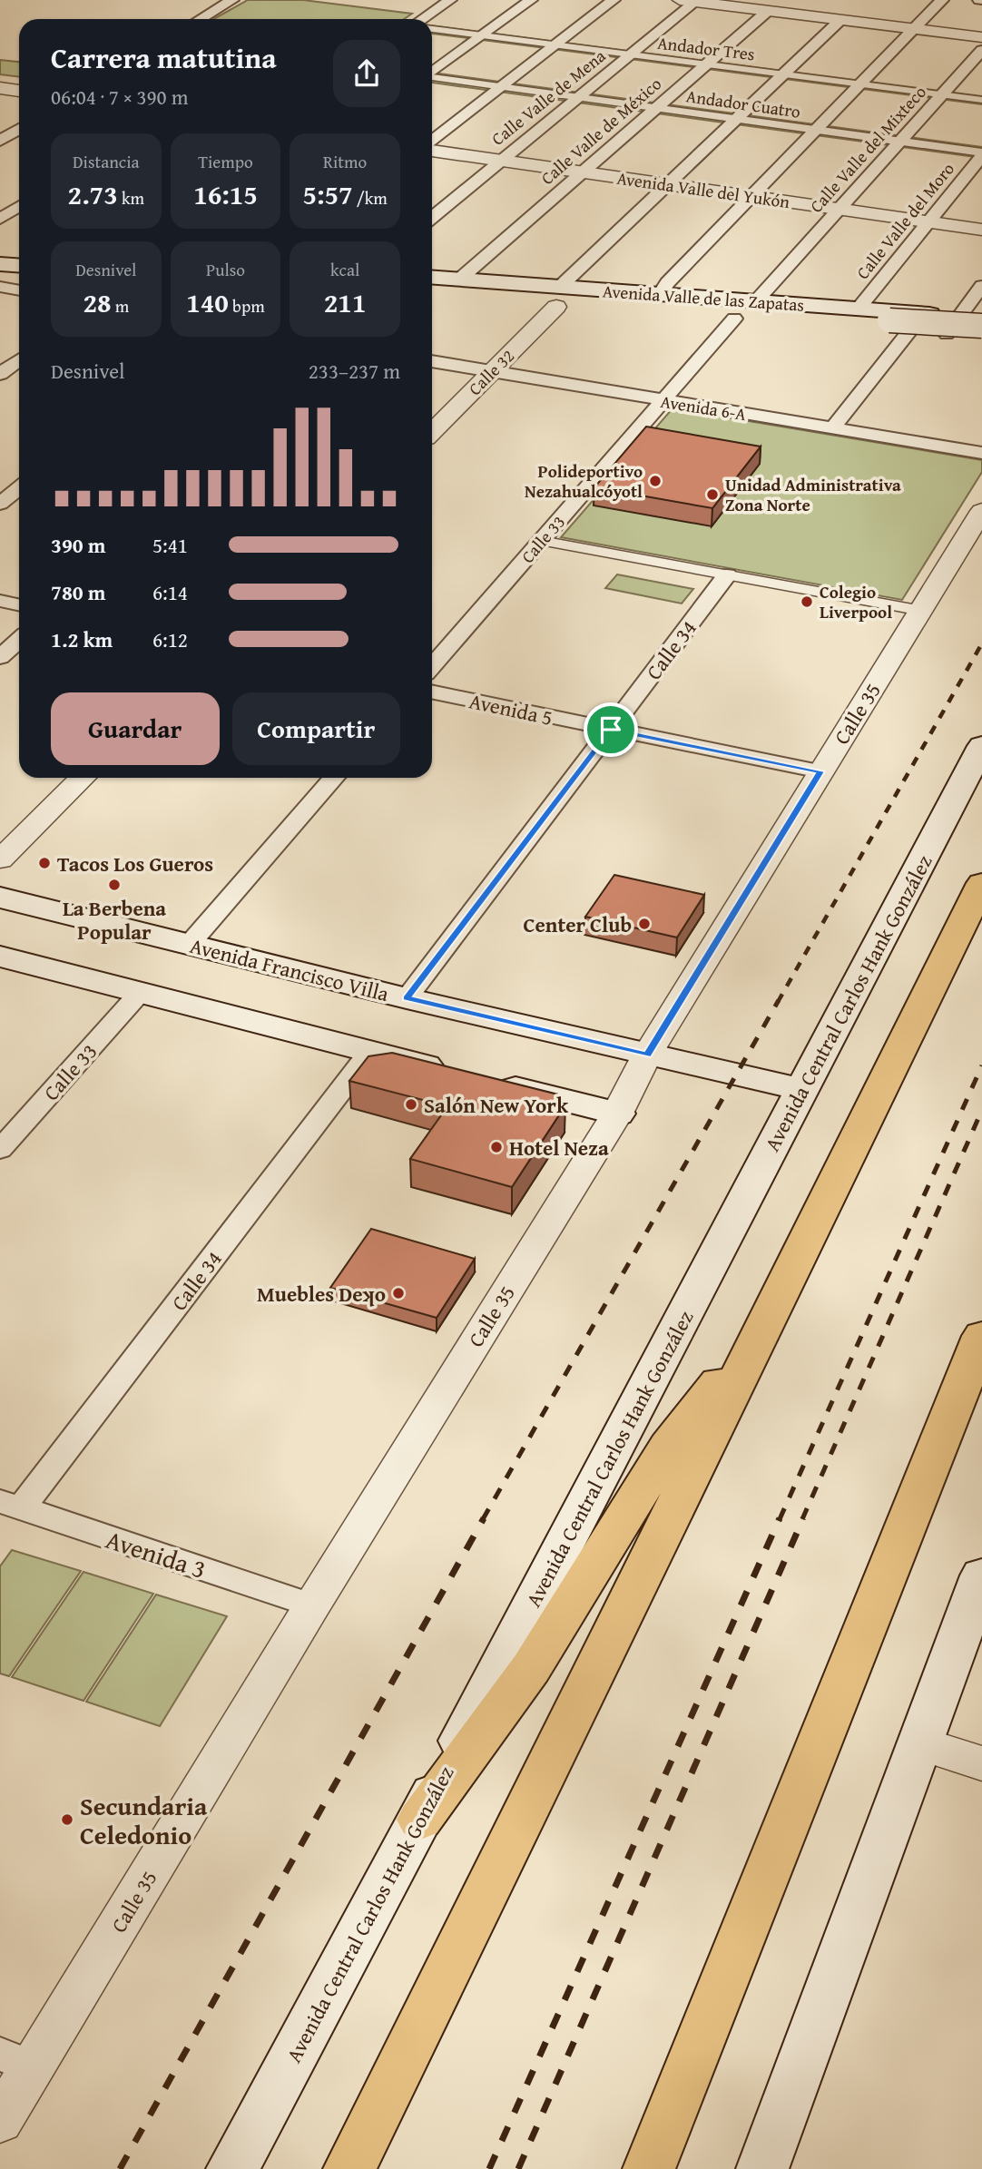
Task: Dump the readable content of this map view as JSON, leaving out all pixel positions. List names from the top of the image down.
{
  "streets": {
    "main road": ["Avenida Valle de las Zapatas", "Avenida Francisco Villa", "Avenida Central Carlos Hank González"],
    "street": [
      "Andador Tres",
      "Calle Valle de Mena",
      "Andador Cuatro",
      "Calle Valle de México",
      "Calle Valle del Mixteco",
      "Avenida Valle del Yukón",
      "Calle Valle del Moro",
      "Calle 32",
      "Avenida 6-A",
      "Calle 33",
      "Calle 34",
      "Avenida 5",
      "Calle 35",
      "Avenida 3"
    ]
  },
  "crossings": [
    ["Andador Tres", "Calle Valle de Mena"],
    ["Andador Tres", "Calle Valle de México"],
    ["Andador Tres", "Calle Valle del Mixteco"],
    ["Calle Valle de Mena", "Andador Cuatro"],
    ["Calle Valle de Mena", "Avenida Valle del Yukón"],
    ["Andador Cuatro", "Calle Valle de México"],
    ["Andador Cuatro", "Calle Valle del Mixteco"],
    ["Andador Cuatro", "Calle Valle del Moro"],
    ["Calle Valle de México", "Avenida Valle del Yukón"],
    ["Calle Valle de México", "Avenida Valle de las Zapatas"],
    ["Calle Valle del Mixteco", "Avenida Valle del Yukón"],
    ["Calle Valle del Mixteco", "Avenida Valle de las Zapatas"],
    ["Avenida Valle del Yukón", "Calle Valle del Moro"],
    ["Calle Valle del Moro", "Avenida Valle de las Zapatas"],
    ["Avenida Valle de las Zapatas", "Calle 32"],
    ["Avenida Valle de las Zapatas", "Calle 33"],
    ["Calle 32", "Avenida 6-A"],
    ["Avenida 6-A", "Calle 33"],
    ["Calle 34", "Avenida 5"],
    ["Calle 34", "Avenida Francisco Villa"],
    ["Calle 34", "Avenida 3"],
    ["Avenida 5", "Calle 35"],
    ["Calle 35", "Avenida Francisco Villa"],
    ["Calle 35", "Avenida 3"],
    ["Avenida Francisco Villa", "Avenida Central Carlos Hank González"]
  ],
  "places": [
    "Polideportivo Nezahualcóyotl",
    "Unidad Administrativa Zona Norte",
    "Colegio Liverpool",
    "Tacos Los Gueros",
    "La Berbena Popular",
    "Center Club",
    "Salón New York",
    "Hotel Neza",
    "Muebles Deʞo",
    "Secundaria Celedonio"
  ],
  "page": {
    "heading": ["Carrera matutina", "06:04 · 7 × 390 m"],
    "stats": [
      ["Distancia", "2.73 km"],
      ["Tiempo", "16:15"],
      ["Ritmo", "5:57 /km"],
      ["Desnivel", "28 m"],
      ["Pulso", "140 bpm"],
      ["kcal", "211"]
    ],
    "chart": ["Desnivel", "233–237 m"],
    "list": [
      {
        "name": "390 m",
        "note": "5:41"
      },
      {
        "name": "780 m",
        "note": "6:14"
      },
      {
        "name": "1.2 km",
        "note": "6:12"
      }
    ],
    "buttons": ["Guardar", "Compartir"]
  }
}
